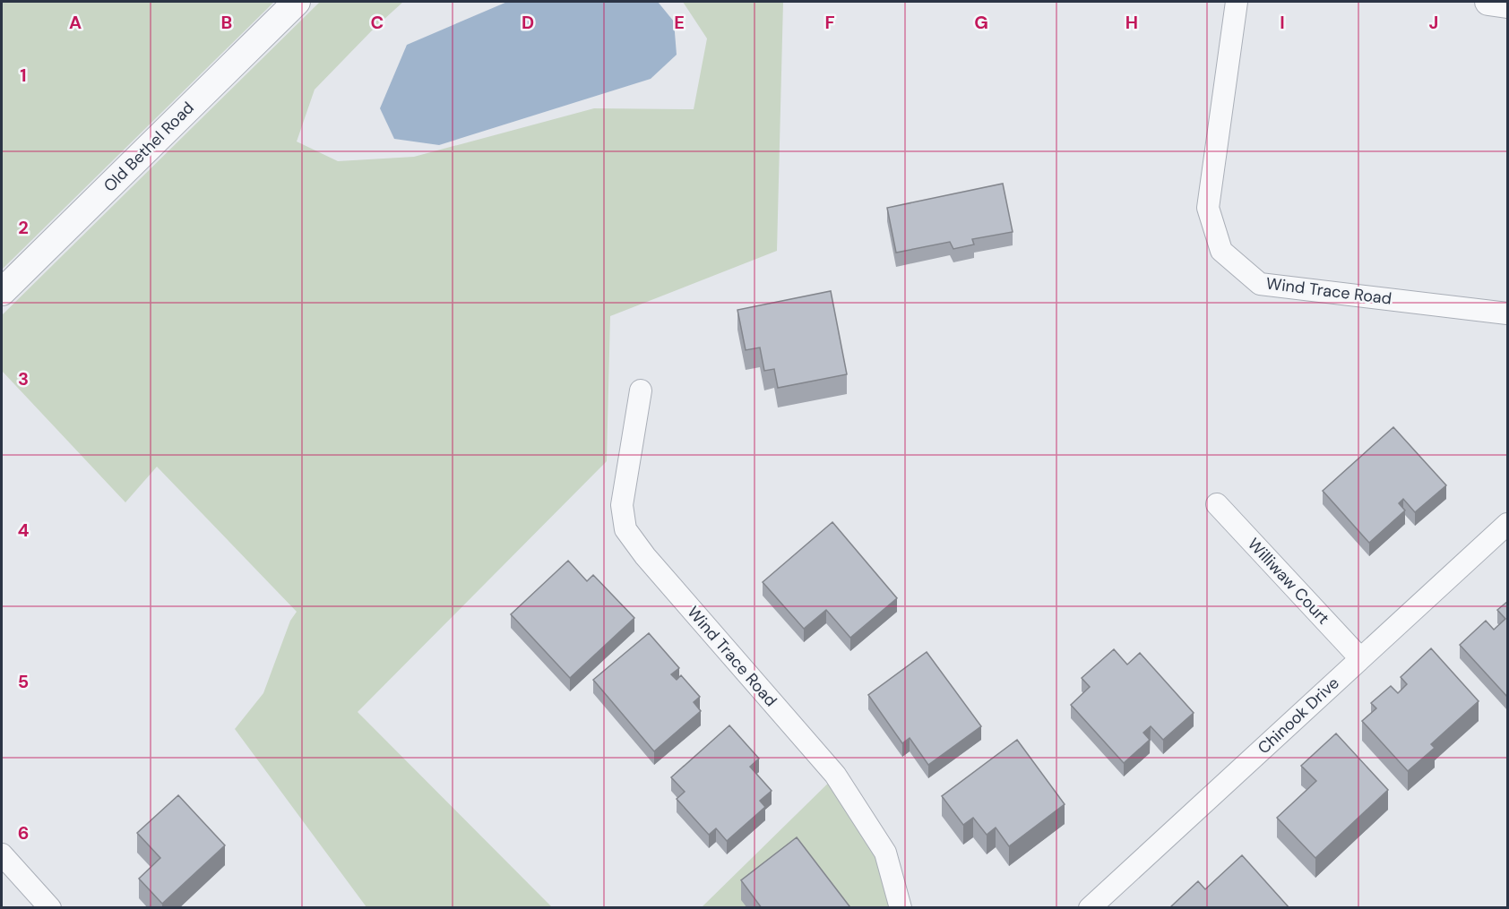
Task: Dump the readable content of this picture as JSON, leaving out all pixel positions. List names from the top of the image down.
{
  "streets": {
    "street": [
      "Old Bethel Road",
      "Wind Trace Road",
      "Williwaw Court",
      "Chinook Drive"
    ]
  },
  "crossings": [
    ["Williwaw Court", "Chinook Drive"]
  ],
  "grid": {
    "columns": [
      "A",
      "B",
      "C",
      "D",
      "E",
      "F",
      "G",
      "H",
      "I",
      "J"
    ],
    "rows": [
      "1",
      "2",
      "3",
      "4",
      "5",
      "6"
    ]
  }
}
